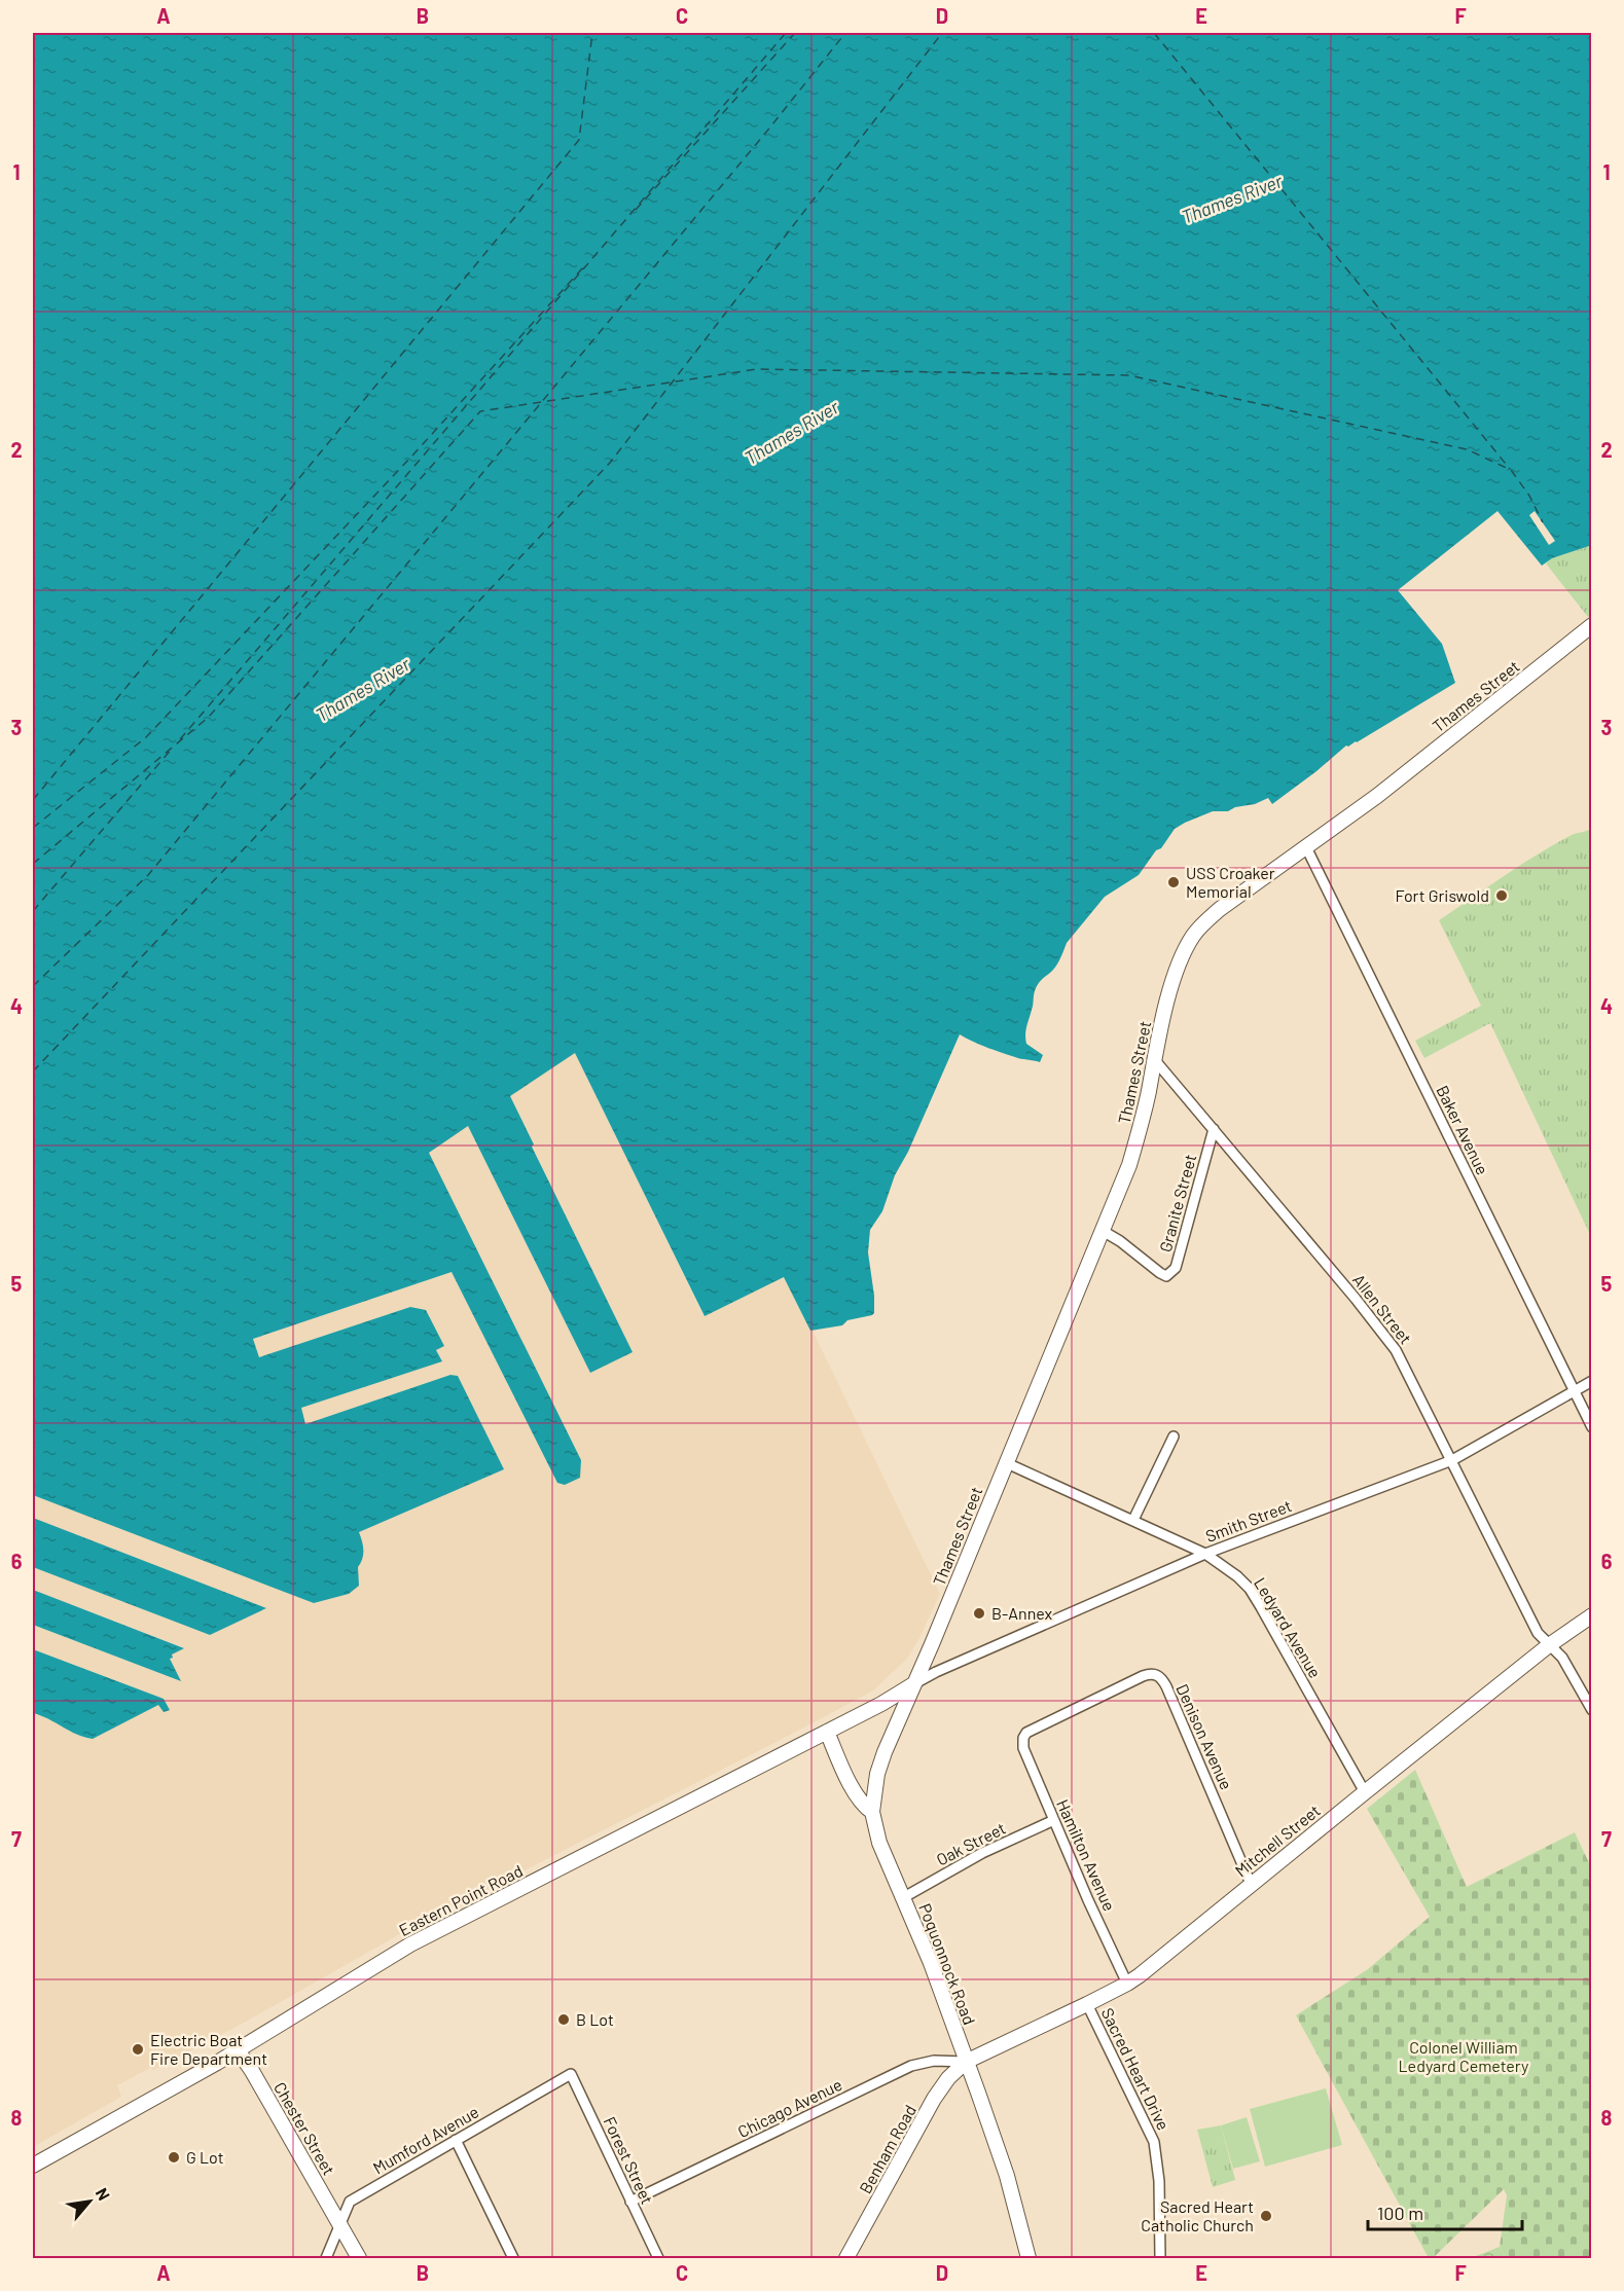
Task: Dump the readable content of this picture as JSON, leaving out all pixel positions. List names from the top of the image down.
{
  "streets": {
    "main road": [
      "Thames Street",
      "Mitchell Street",
      "Eastern Point Road",
      "Poquonnock Road",
      "Chester Street",
      "Benham Road"
    ],
    "street": [
      "Baker Avenue",
      "Granite Street",
      "Allen Street",
      "Smith Street",
      "Ledyard Avenue",
      "Denison Avenue",
      "Oak Street",
      "Hamilton Avenue",
      "Sacred Heart Drive",
      "Chicago Avenue",
      "Mumford Avenue",
      "Forest Street"
    ]
  },
  "crossings": [
    ["Thames Street", "Baker Avenue"],
    ["Thames Street", "Granite Street"],
    ["Thames Street", "Allen Street"],
    ["Thames Street", "Smith Street"],
    ["Thames Street", "Ledyard Avenue"],
    ["Thames Street", "Eastern Point Road"],
    ["Thames Street", "Poquonnock Road"],
    ["Baker Avenue", "Smith Street"],
    ["Granite Street", "Allen Street"],
    ["Allen Street", "Smith Street"],
    ["Allen Street", "Mitchell Street"],
    ["Smith Street", "Ledyard Avenue"],
    ["Smith Street", "Eastern Point Road"],
    ["Smith Street", "Poquonnock Road"],
    ["Ledyard Avenue", "Mitchell Street"],
    ["Denison Avenue", "Mitchell Street"],
    ["Denison Avenue", "Hamilton Avenue"],
    ["Mitchell Street", "Hamilton Avenue"],
    ["Mitchell Street", "Poquonnock Road"],
    ["Mitchell Street", "Sacred Heart Drive"],
    ["Mitchell Street", "Chicago Avenue"],
    ["Mitchell Street", "Benham Road"],
    ["Oak Street", "Hamilton Avenue"],
    ["Oak Street", "Poquonnock Road"],
    ["Eastern Point Road", "Poquonnock Road"],
    ["Eastern Point Road", "Chester Street"],
    ["Poquonnock Road", "Chicago Avenue"],
    ["Poquonnock Road", "Benham Road"],
    ["Chicago Avenue", "Benham Road"],
    ["Chicago Avenue", "Forest Street"],
    ["Chester Street", "Mumford Avenue"],
    ["Mumford Avenue", "Forest Street"]
  ],
  "water": ["Thames River"],
  "parks": ["Colonel William Ledyard Cemetery"],
  "places": [
    "USS Croaker Memorial",
    "Fort Griswold",
    "B-Annex",
    "B Lot",
    "Electric Boat Fire Department",
    "G Lot",
    "Sacred Heart Catholic Church"
  ],
  "scale_bar": "100 m",
  "north": "top right",
  "grid": {
    "columns": [
      "A",
      "B",
      "C",
      "D",
      "E",
      "F"
    ],
    "rows": [
      "1",
      "2",
      "3",
      "4",
      "5",
      "6",
      "7",
      "8"
    ]
  }
}
